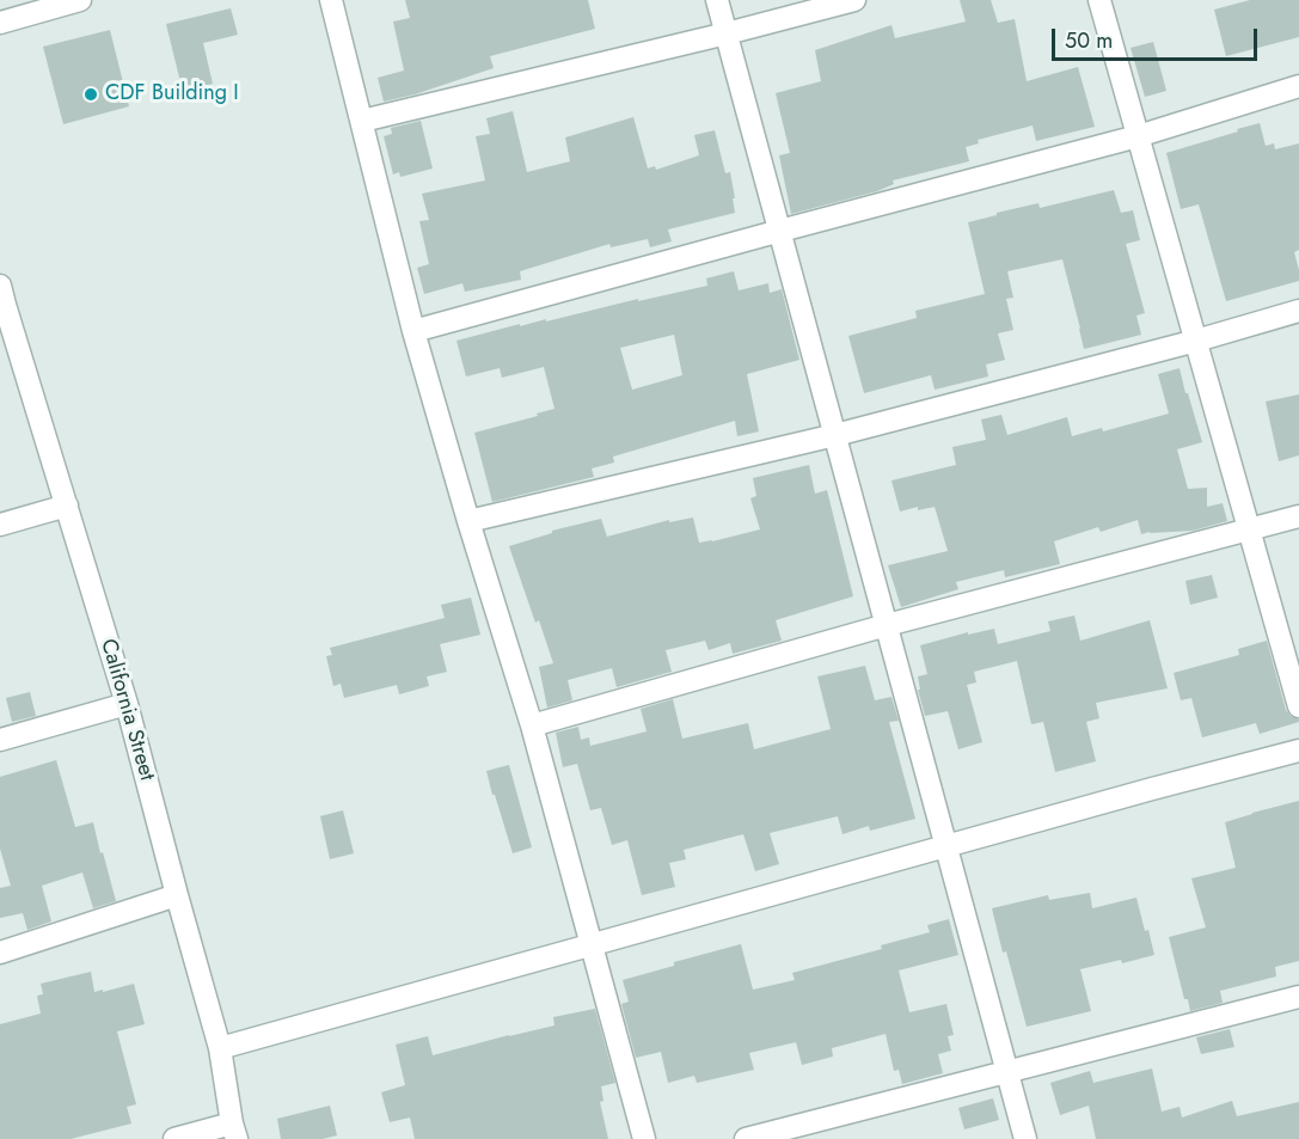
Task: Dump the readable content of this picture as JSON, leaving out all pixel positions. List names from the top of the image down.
{
  "streets": {
    "street": ["California Street"]
  },
  "places": ["CDF Building I"],
  "scale_bar": "50 m"
}
